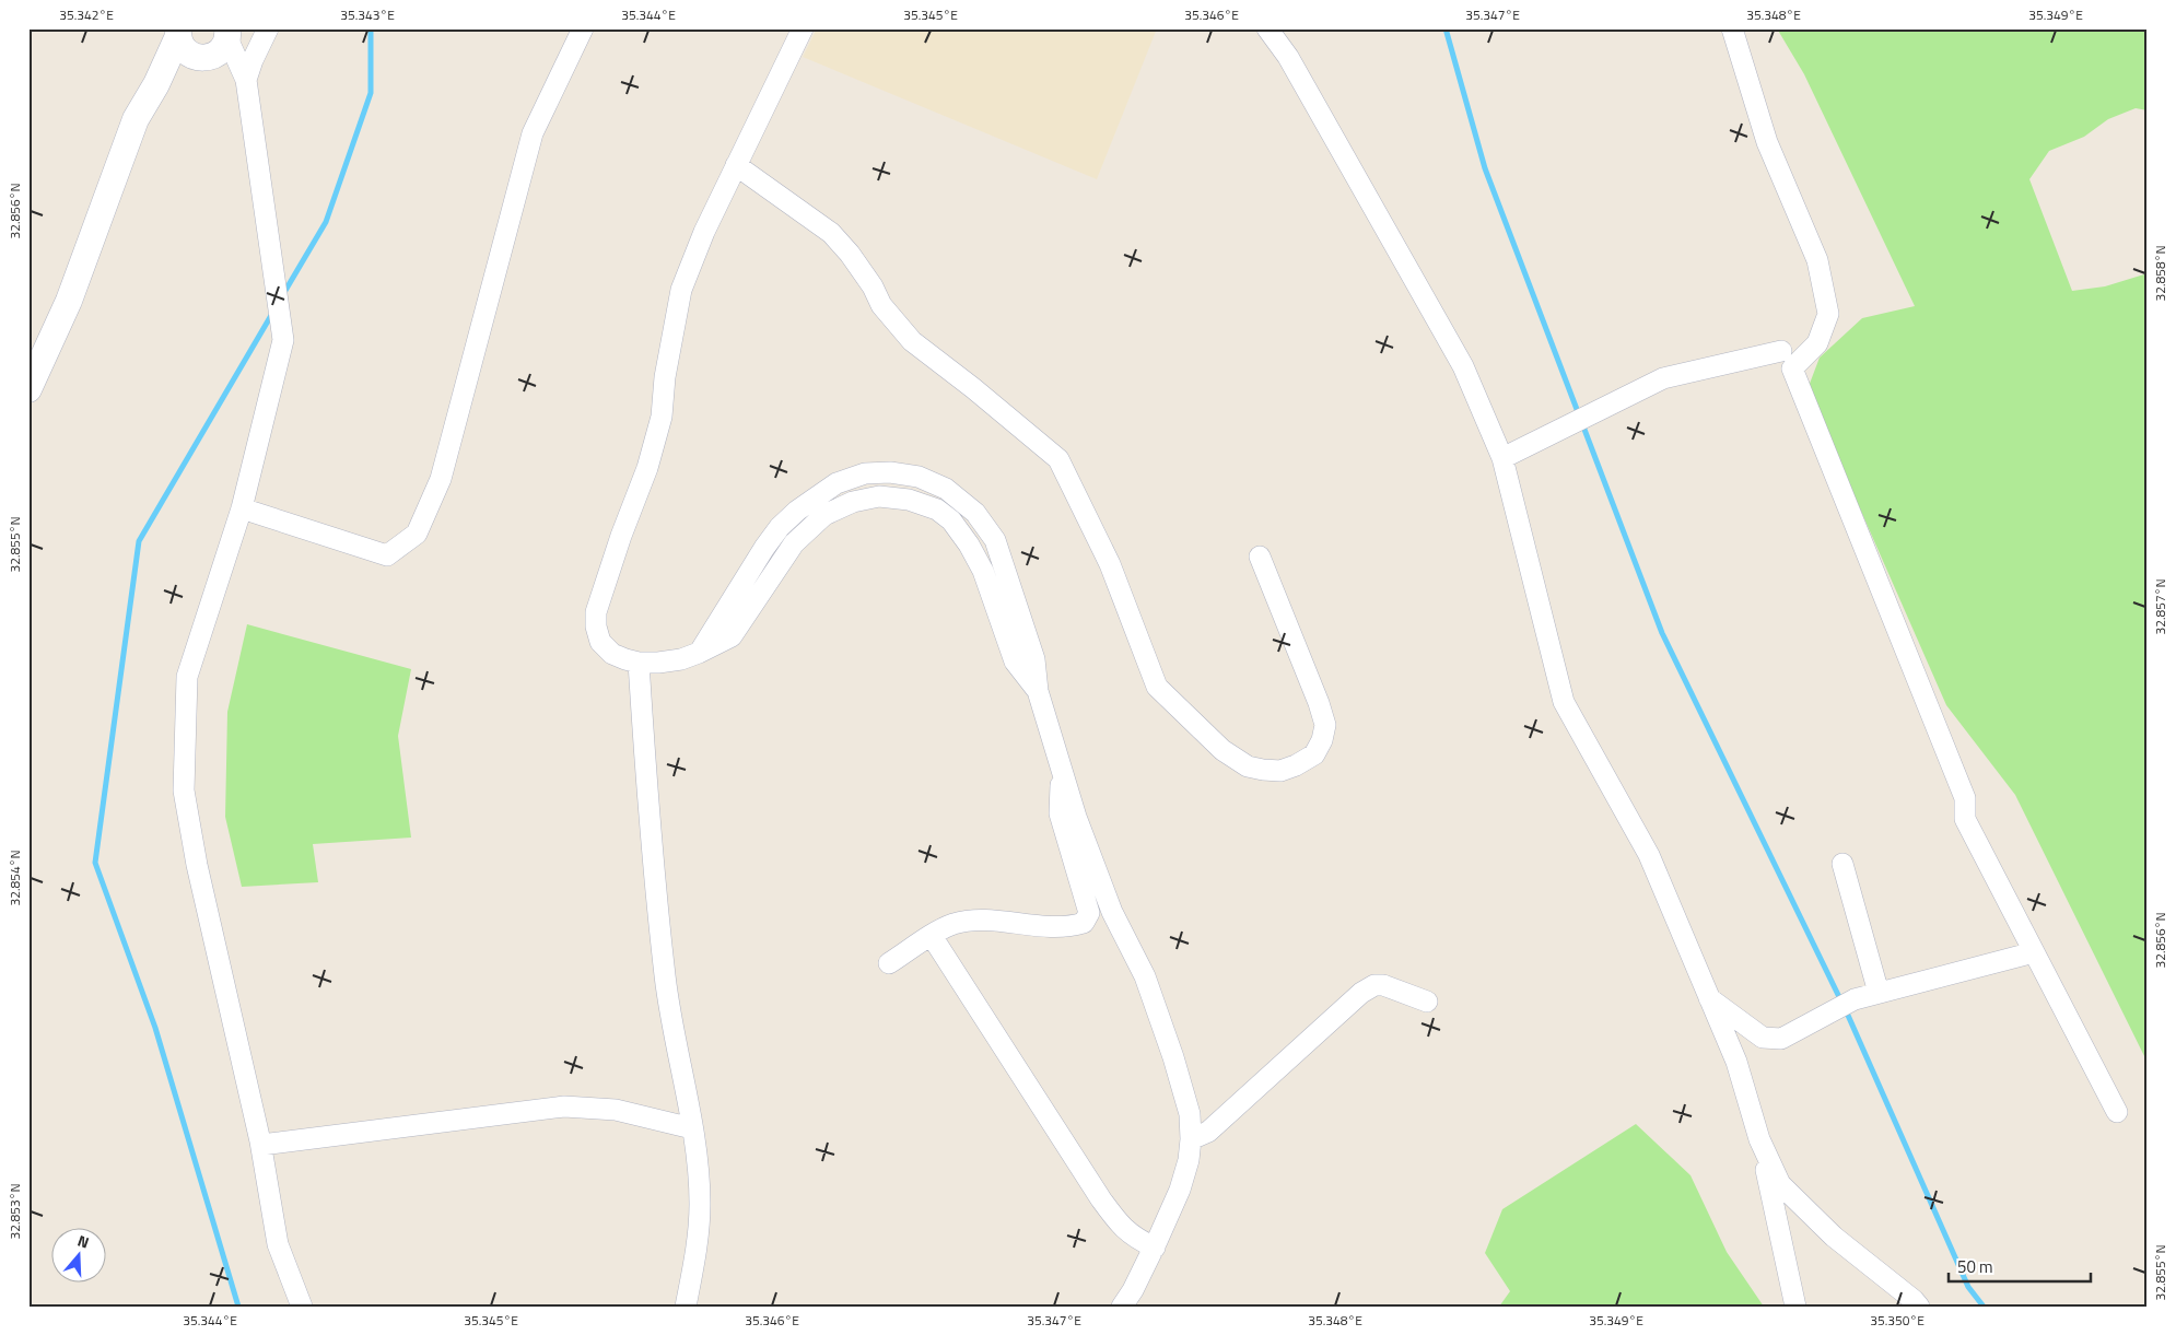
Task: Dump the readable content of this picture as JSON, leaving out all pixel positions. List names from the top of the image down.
{
  "scale_bar": "50 m",
  "north": "top",
  "coordinates": [
    "35.342°E",
    "35.343°E",
    "35.344°E",
    "35.345°E",
    "35.346°E",
    "35.347°E",
    "35.348°E",
    "35.349°E",
    "32.856°N",
    "32.858°N",
    "32.855°N",
    "32.857°N",
    "32.854°N",
    "32.853°N",
    "35.350°E"
  ]
}
